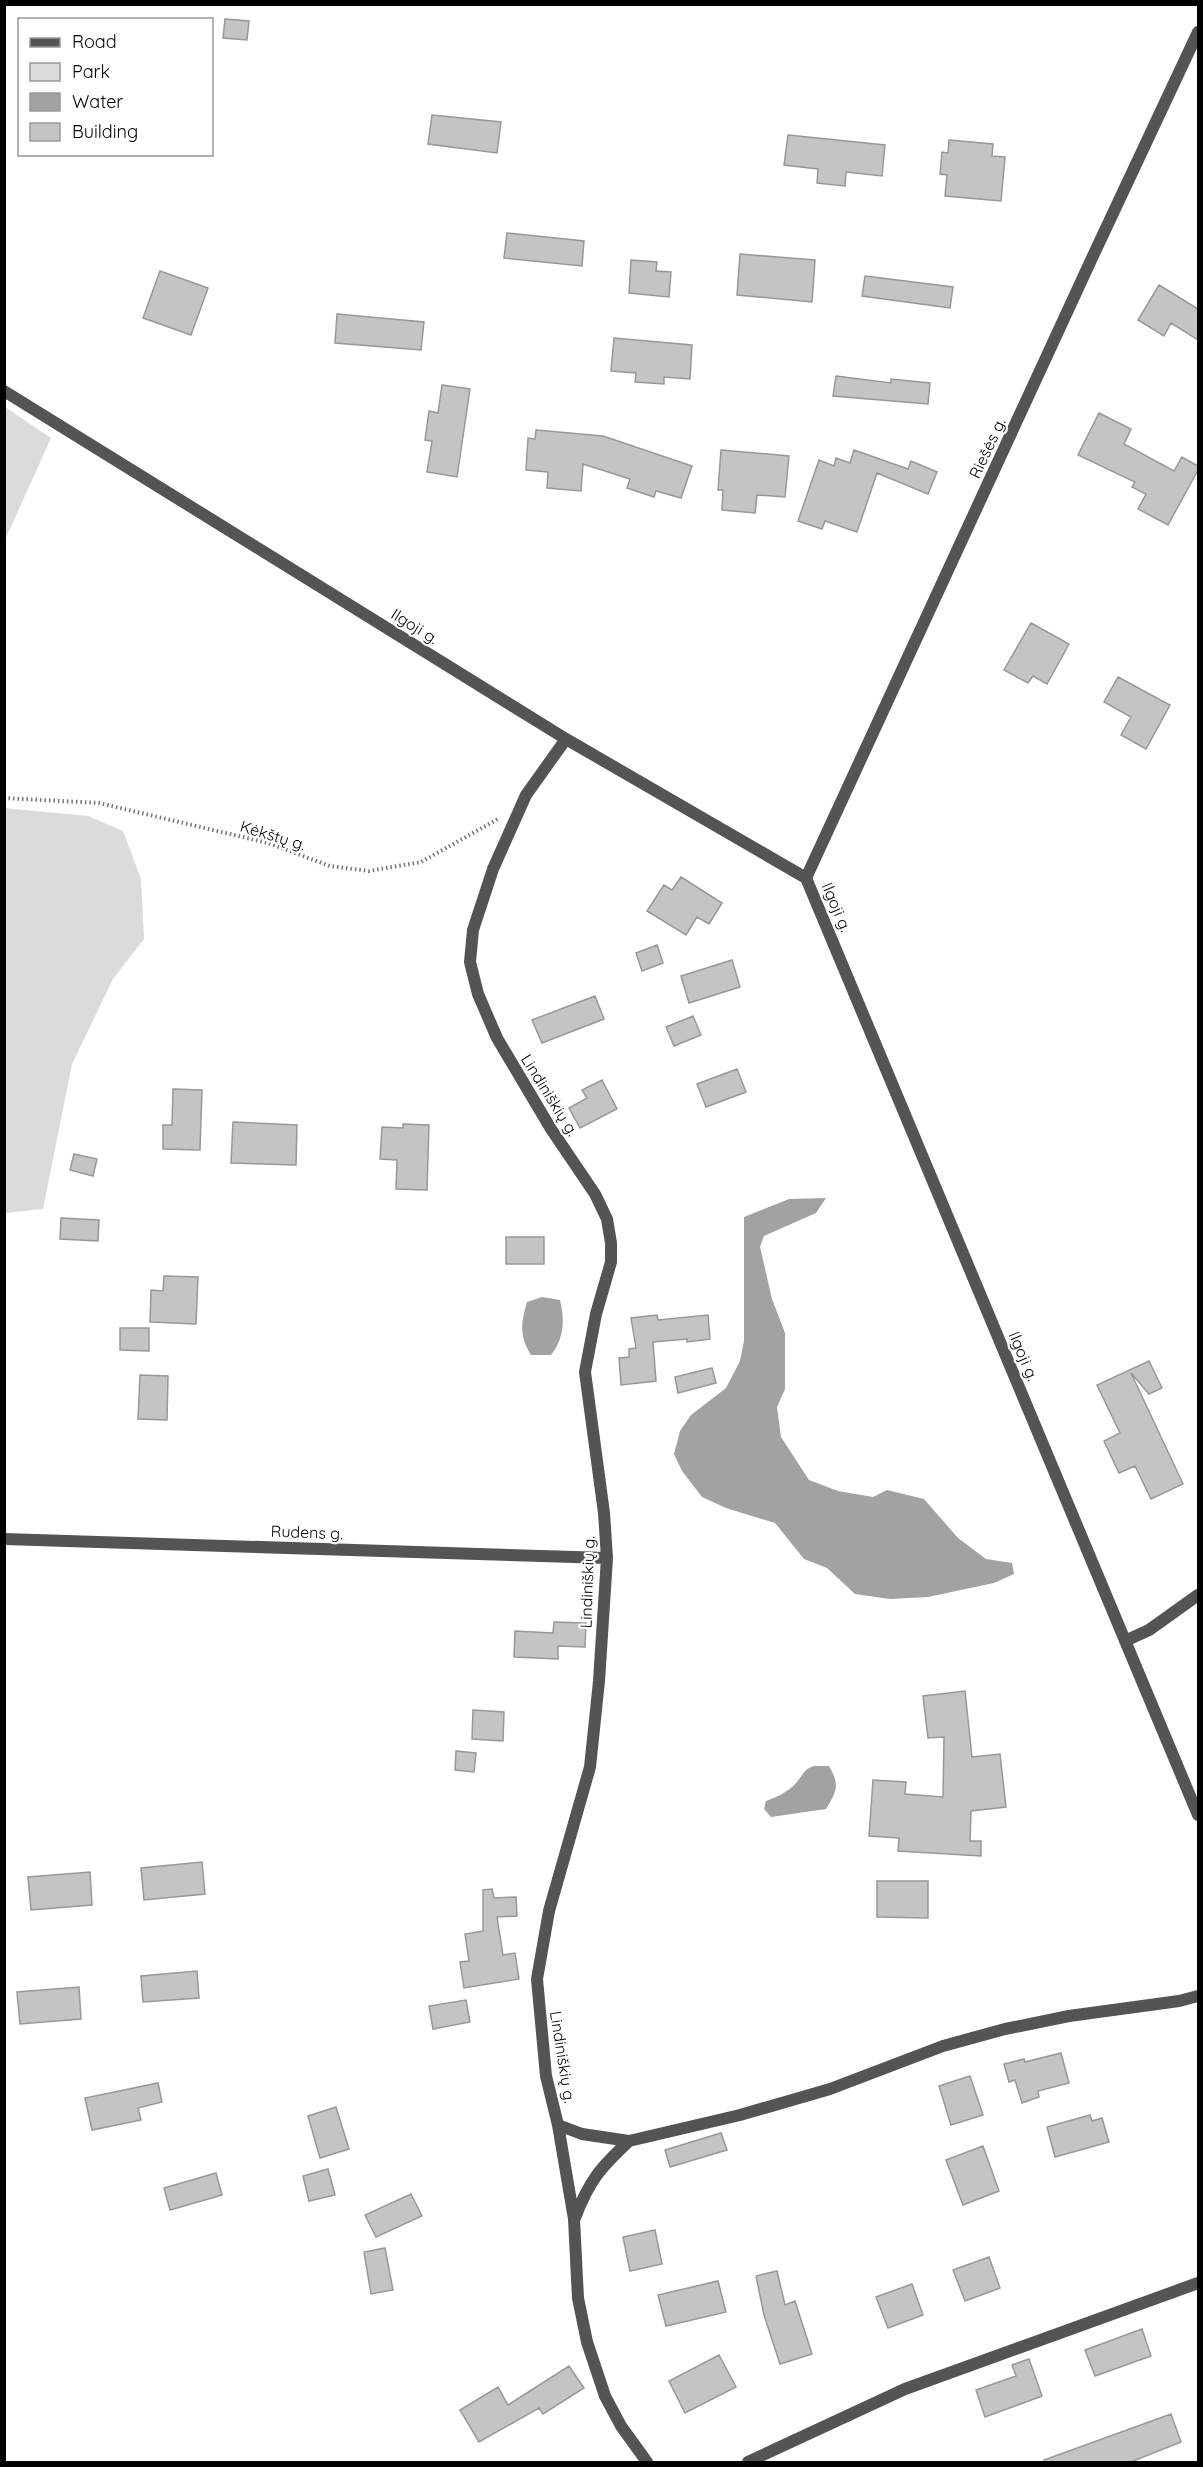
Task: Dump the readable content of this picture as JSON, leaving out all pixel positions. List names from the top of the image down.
{
  "streets": {
    "street": [
      "Riešės g.",
      "Ilgoji g.",
      "Lindiniškių g.",
      "Rudens g."
    ],
    "path": ["Kėkštų g."]
  },
  "crossings": [
    ["Riešės g.", "Ilgoji g."],
    ["Ilgoji g.", "Lindiniškių g."],
    ["Kėkštų g.", "Lindiniškių g."],
    ["Lindiniškių g.", "Rudens g."]
  ],
  "legend": [
    "Road",
    "Park",
    "Water",
    "Building"
  ]
}
